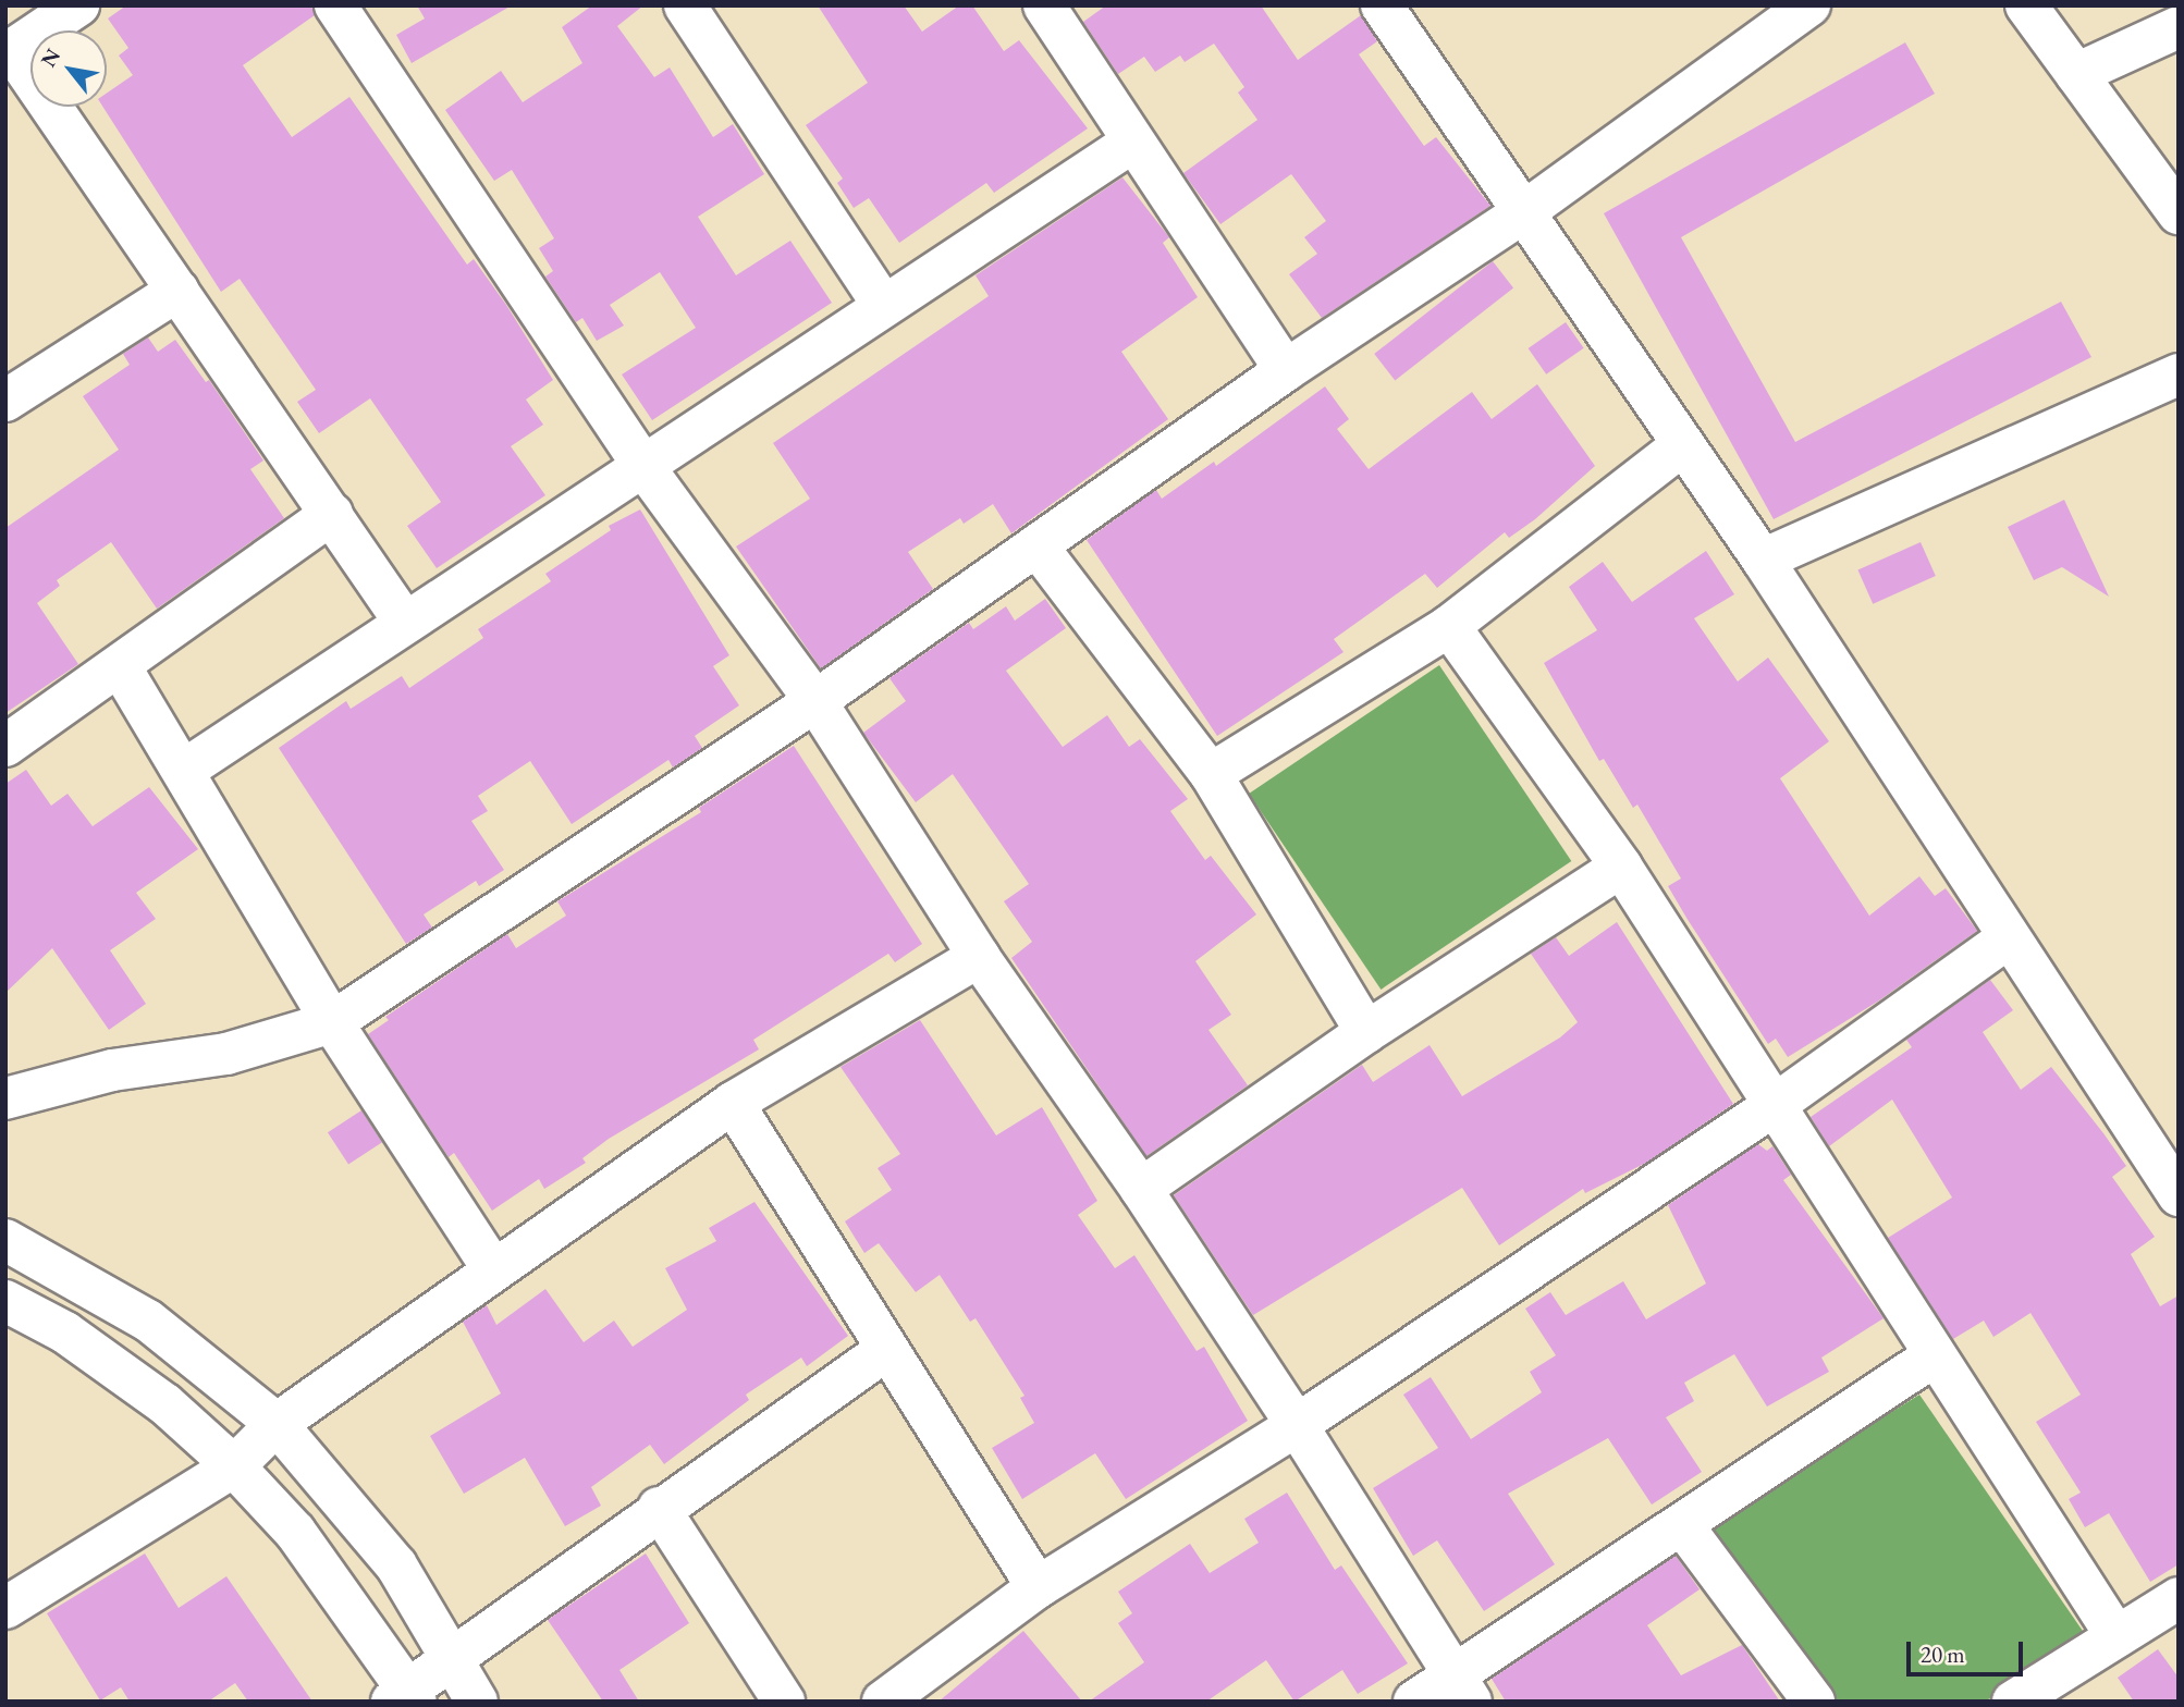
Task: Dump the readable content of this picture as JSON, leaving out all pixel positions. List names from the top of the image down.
{
  "scale_bar": "20 m",
  "north": "top left"
}
